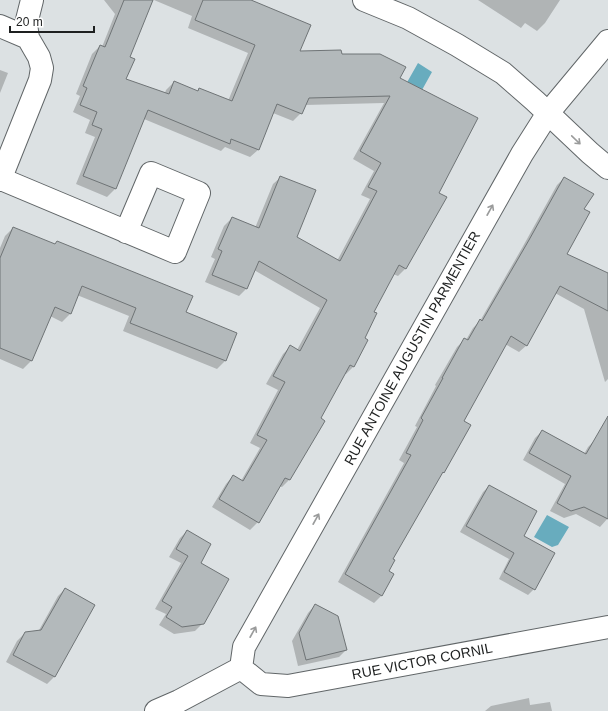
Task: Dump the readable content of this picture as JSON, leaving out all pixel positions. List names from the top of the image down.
{
  "streets": {
    "street": ["RUE ANTOINE AUGUSTIN PARMENTIER", "RUE VICTOR CORNIL"]
  },
  "crossings": [
    ["RUE ANTOINE AUGUSTIN PARMENTIER", "RUE VICTOR CORNIL"]
  ],
  "one_way": ["RUE ANTOINE AUGUSTIN PARMENTIER"],
  "scale_bar": "20 m"
}
